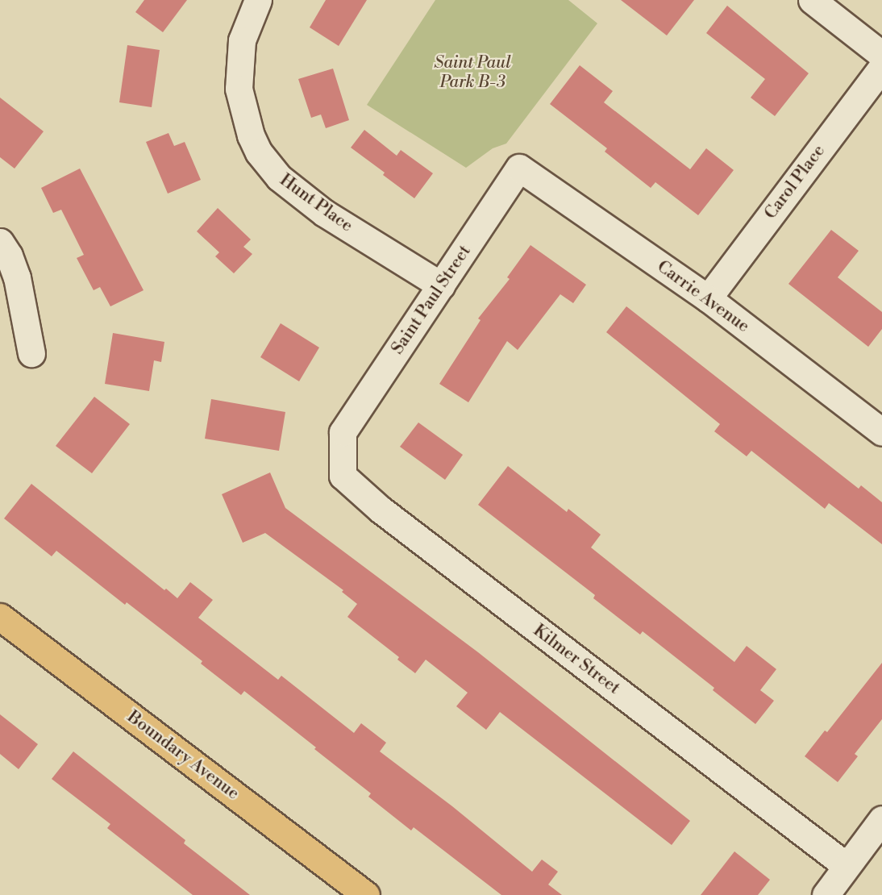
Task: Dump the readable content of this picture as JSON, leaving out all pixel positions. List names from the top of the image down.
{
  "streets": {
    "main road": ["Boundary Avenue"],
    "street": [
      "Carol Place",
      "Hunt Place",
      "Carrie Avenue",
      "Saint Paul Street",
      "Kilmer Street"
    ]
  },
  "crossings": [
    ["Carol Place", "Carrie Avenue"],
    ["Hunt Place", "Saint Paul Street"],
    ["Carrie Avenue", "Saint Paul Street"],
    ["Saint Paul Street", "Kilmer Street"]
  ],
  "parks": ["Saint Paul Park B-3"]
}
